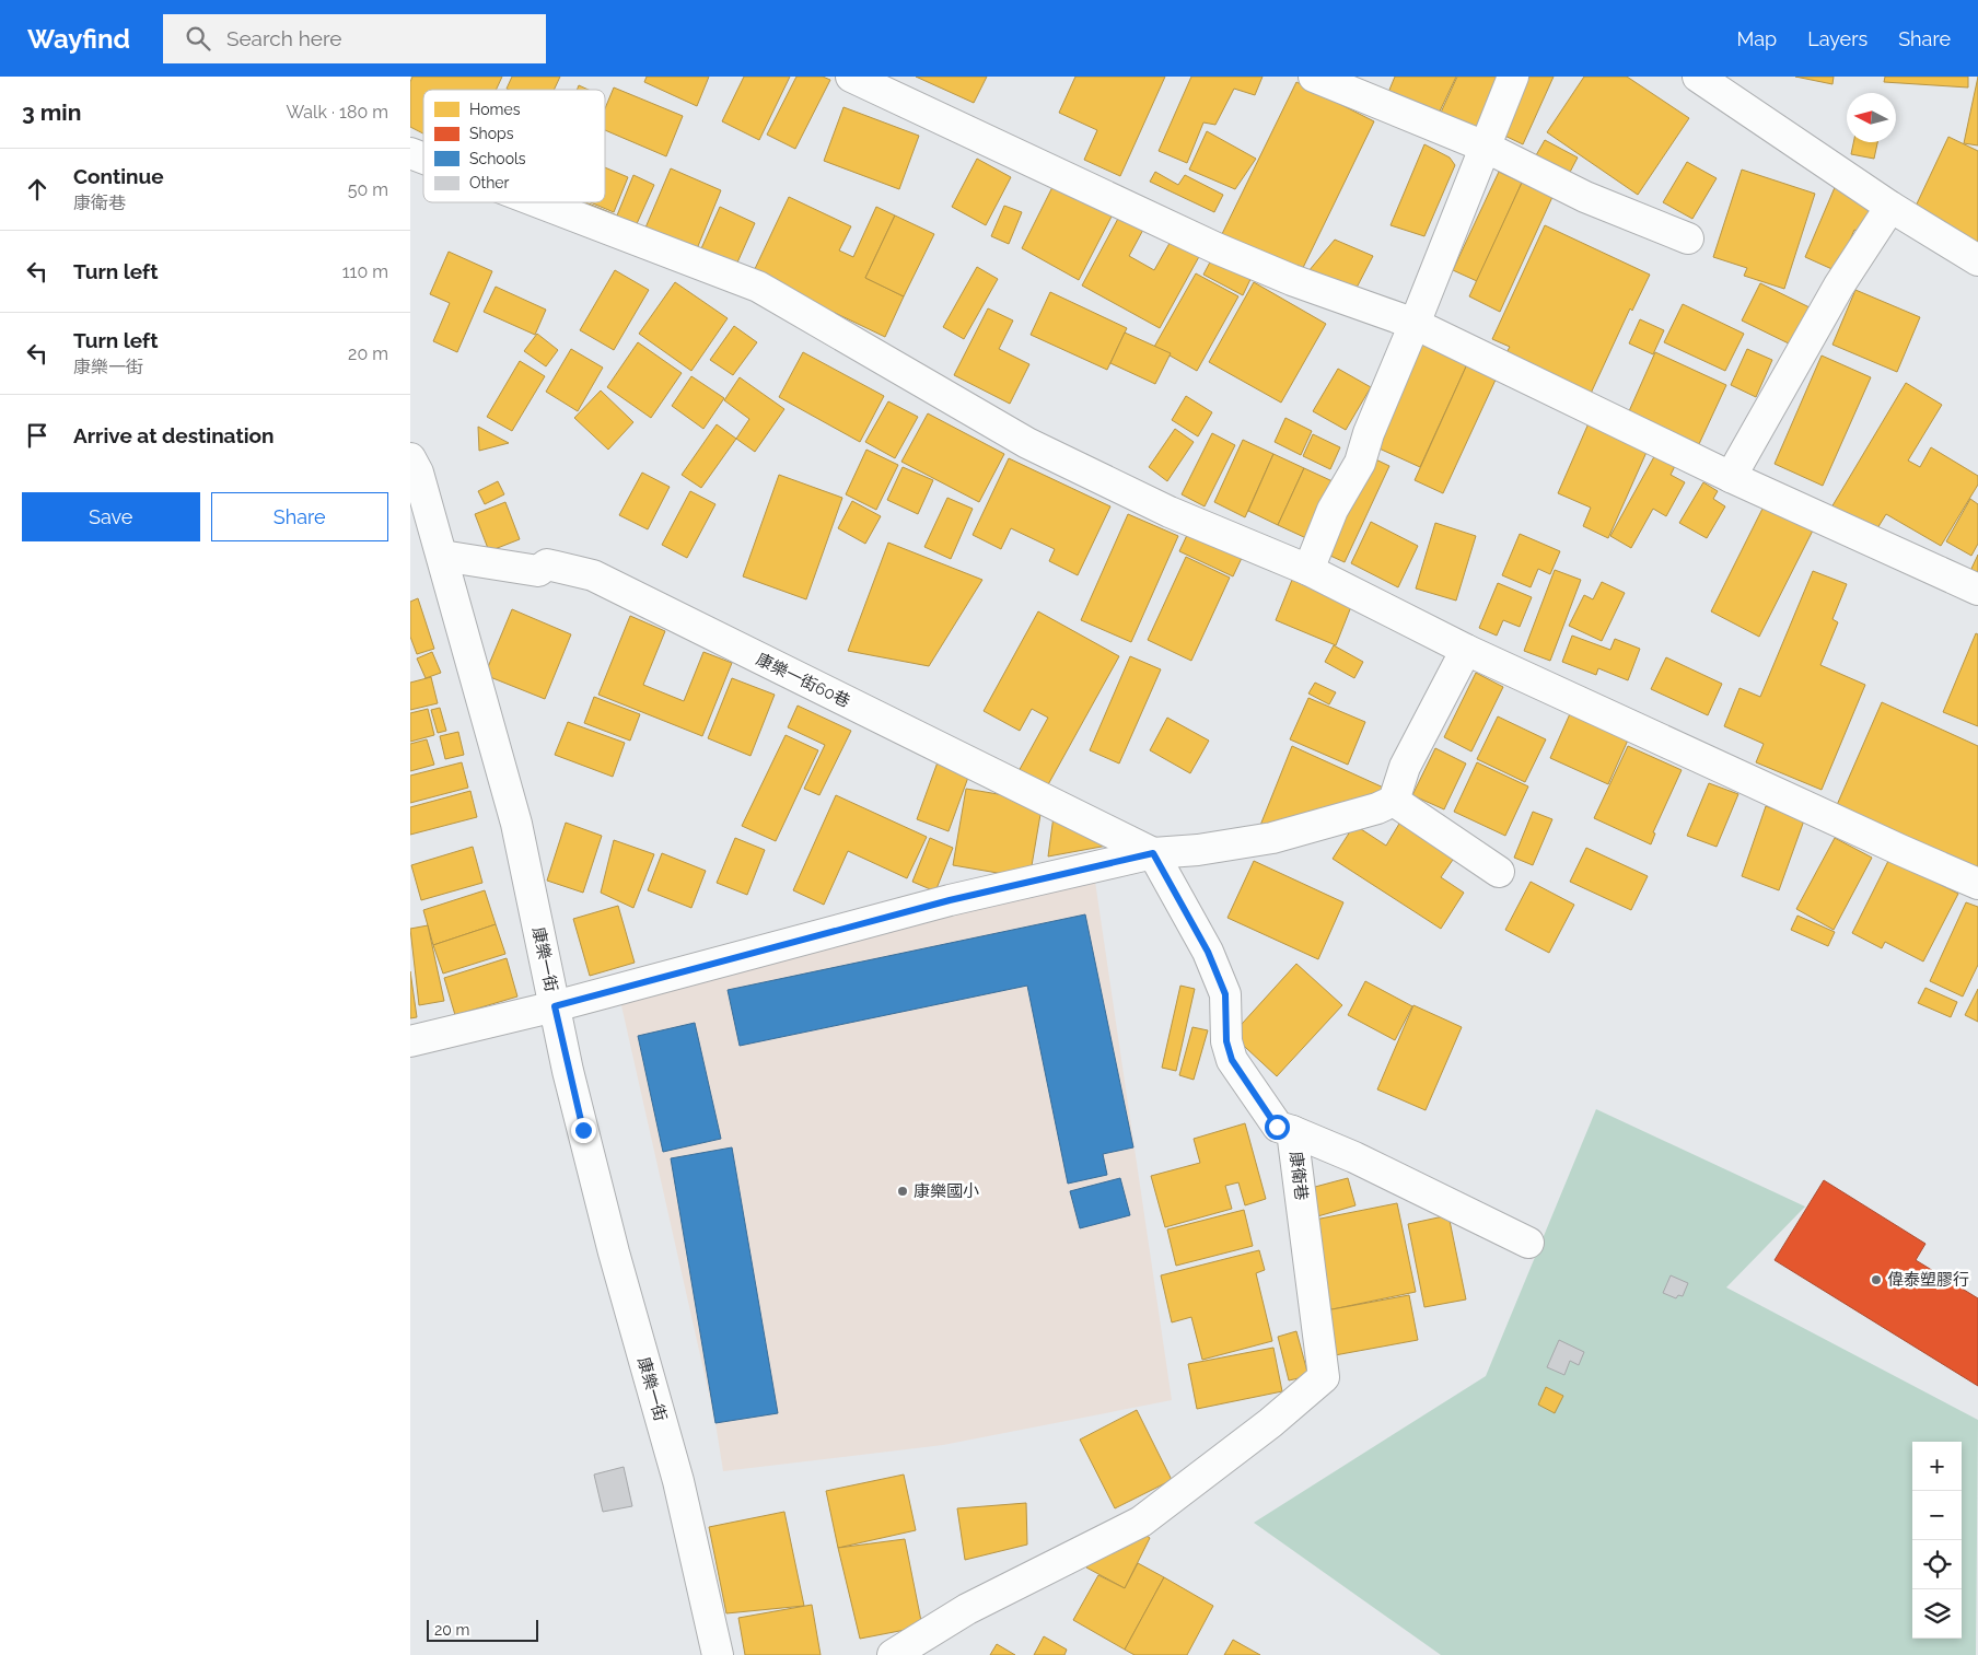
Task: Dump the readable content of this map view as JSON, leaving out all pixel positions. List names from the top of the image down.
{
  "streets": {
    "street": ["康樂一街60巷", "康樂一街", "康衛巷"]
  },
  "crossings": [
    ["康樂一街60巷", "康樂一街"],
    ["康樂一街60巷", "康衛巷"]
  ],
  "places": ["康樂國小", "偉泰塑膠行"],
  "legend": [
    "Homes",
    "Shops",
    "Schools",
    "Other"
  ],
  "scale_bar": "20 m",
  "north": "left",
  "page": {
    "header": "Wayfind",
    "search": "Search here",
    "nav": ["Map", "Layers", "Share"],
    "heading": ["3 min", "Walk · 180 m"],
    "list": [
      ["Continue", "康衛巷", "50 m"],
      ["Turn left", "110 m"],
      ["Turn left", "康樂一街", "20 m"],
      "Arrive at destination"
    ],
    "buttons": ["Save", "Share"],
    "map_buttons": ["+", "−"],
    "scale": "20 m"
  }
}
